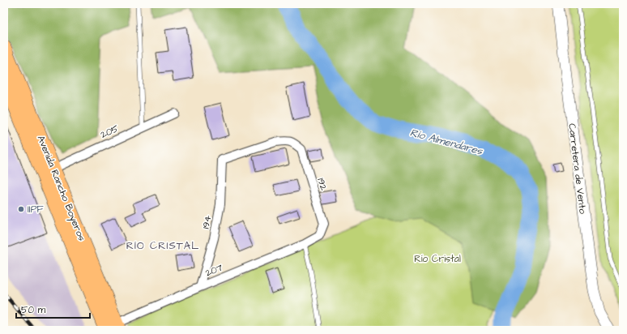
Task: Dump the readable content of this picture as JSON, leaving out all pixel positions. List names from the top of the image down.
{
  "streets": {
    "highway": ["Avenida Rancho Boyeros"],
    "street": [
      "205",
      "Carretera de Vento",
      "192",
      "194",
      "207"
    ]
  },
  "crossings": [
    ["205", "Avenida Rancho Boyeros"],
    ["192", "194"],
    ["192", "207"],
    ["Avenida Rancho Boyeros", "207"],
    ["194", "207"]
  ],
  "districts": ["RÍO CRISTAL"],
  "water": ["Río Almendares"],
  "parks": ["Río Cristal"],
  "places": ["IIPF"],
  "scale_bar": "50 m"
}
